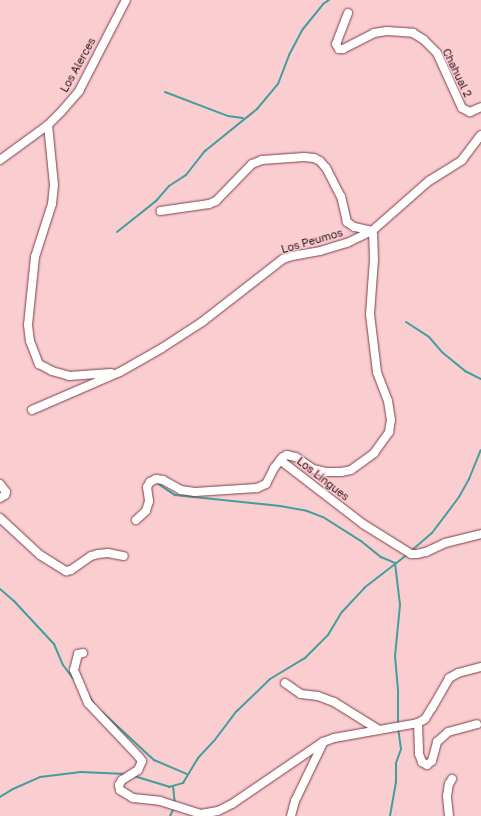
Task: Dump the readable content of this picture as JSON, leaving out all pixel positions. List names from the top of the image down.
{
  "streets": {
    "street": [
      "Los Alerces",
      "Chahual 2",
      "Los Peumos",
      "Los Lingues"
    ]
  },
  "crossings": [
    ["Los Peumos", "Los Lingues"]
  ]
}
